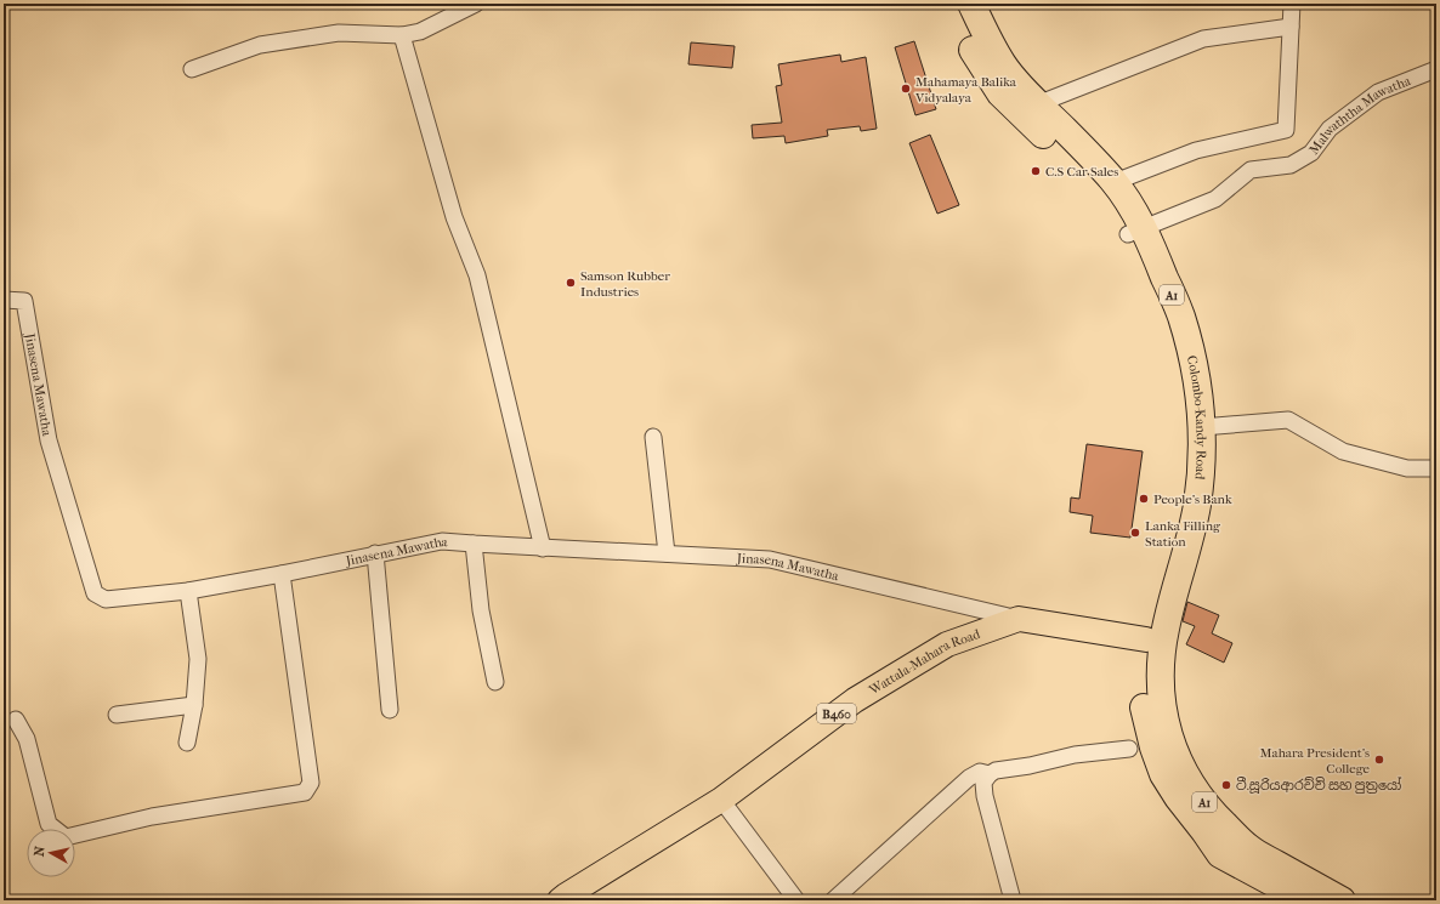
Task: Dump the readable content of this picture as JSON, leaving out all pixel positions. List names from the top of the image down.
{
  "streets": {
    "highway": ["A1", "Colombo-Kandy Road"],
    "main road": ["Wattala-Mahara Road", "B460"],
    "street": ["Malwaththa Mawatha", "Jinasena Mawatha"]
  },
  "crossings": [
    ["Malwaththa Mawatha", "Colombo-Kandy Road"],
    ["Jinasena Mawatha", "Wattala-Mahara Road"],
    ["Colombo-Kandy Road", "Wattala-Mahara Road"]
  ],
  "places": [
    "Mahamaya Balika Vidyalaya",
    "C.S Car Sales",
    "Samson Rubber Industries",
    "People's Bank",
    "Lanka Filling Station",
    "Mahara President's College",
    "ටී.සූරියආරච්චි සහ පුත්‍රයෝ"
  ],
  "north": "left"
}
